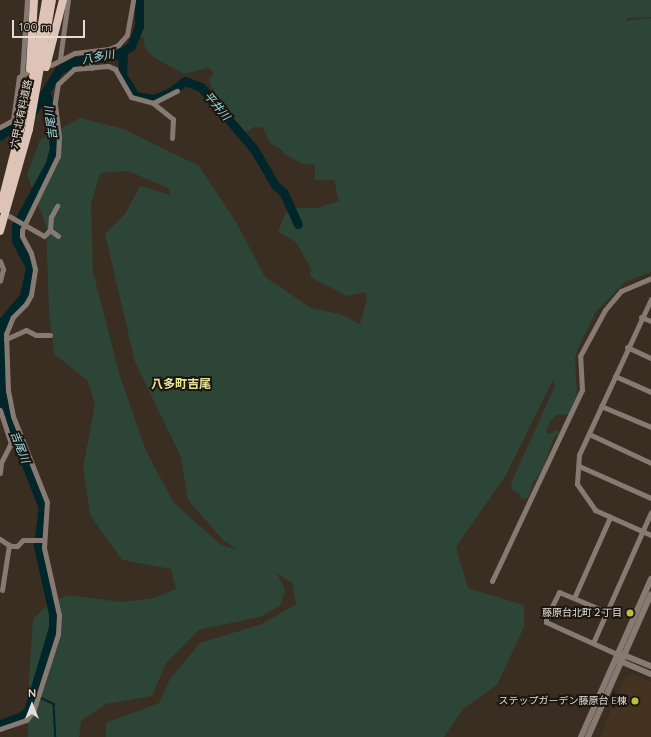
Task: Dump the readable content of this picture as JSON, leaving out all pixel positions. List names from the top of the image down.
{
  "streets": {
    "main road": ["六甲北有料道路"]
  },
  "districts": ["八多町吉尾"],
  "water": ["八多川", "平井川", "吉尾川"],
  "places": ["藤原台北町２丁目", "ステップガーデン藤原台 E棟"],
  "scale_bar": "100 m",
  "north": "top"
}
